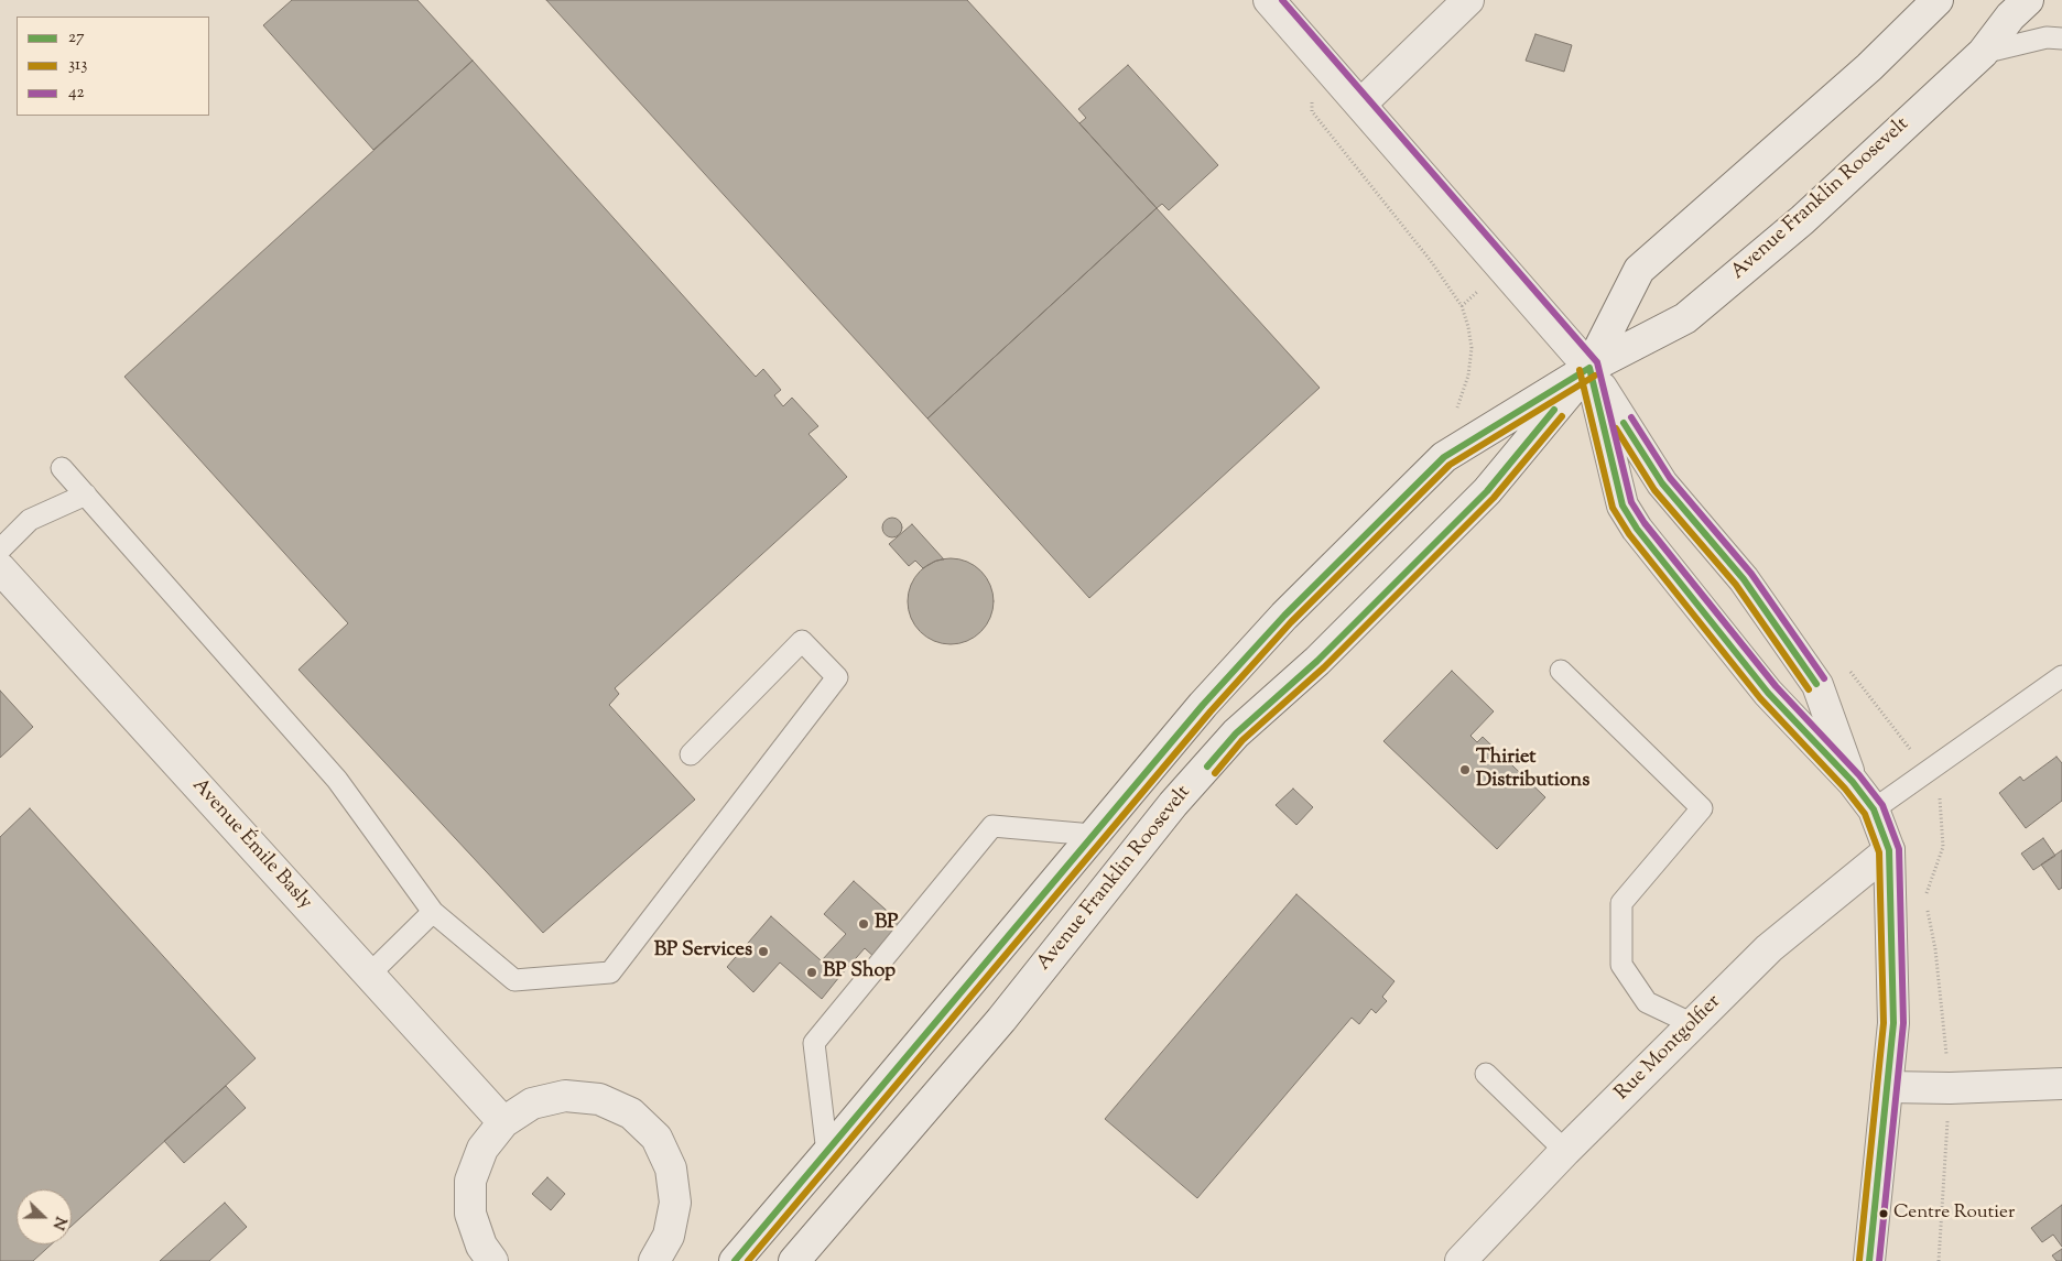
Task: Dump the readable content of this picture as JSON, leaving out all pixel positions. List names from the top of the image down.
{
  "streets": {
    "street": ["Avenue Franklin Roosevelt", "Avenue Émile Basly", "Rue Montgolfier"]
  },
  "places": [
    "Thiriet Distributions",
    "BP",
    "BP Services",
    "BP Shop",
    "Centre Routier"
  ],
  "lines": ["transit line 42", "transit line 27", "transit line 313"],
  "legend": ["27", "313", "42"],
  "north": "right"
}
